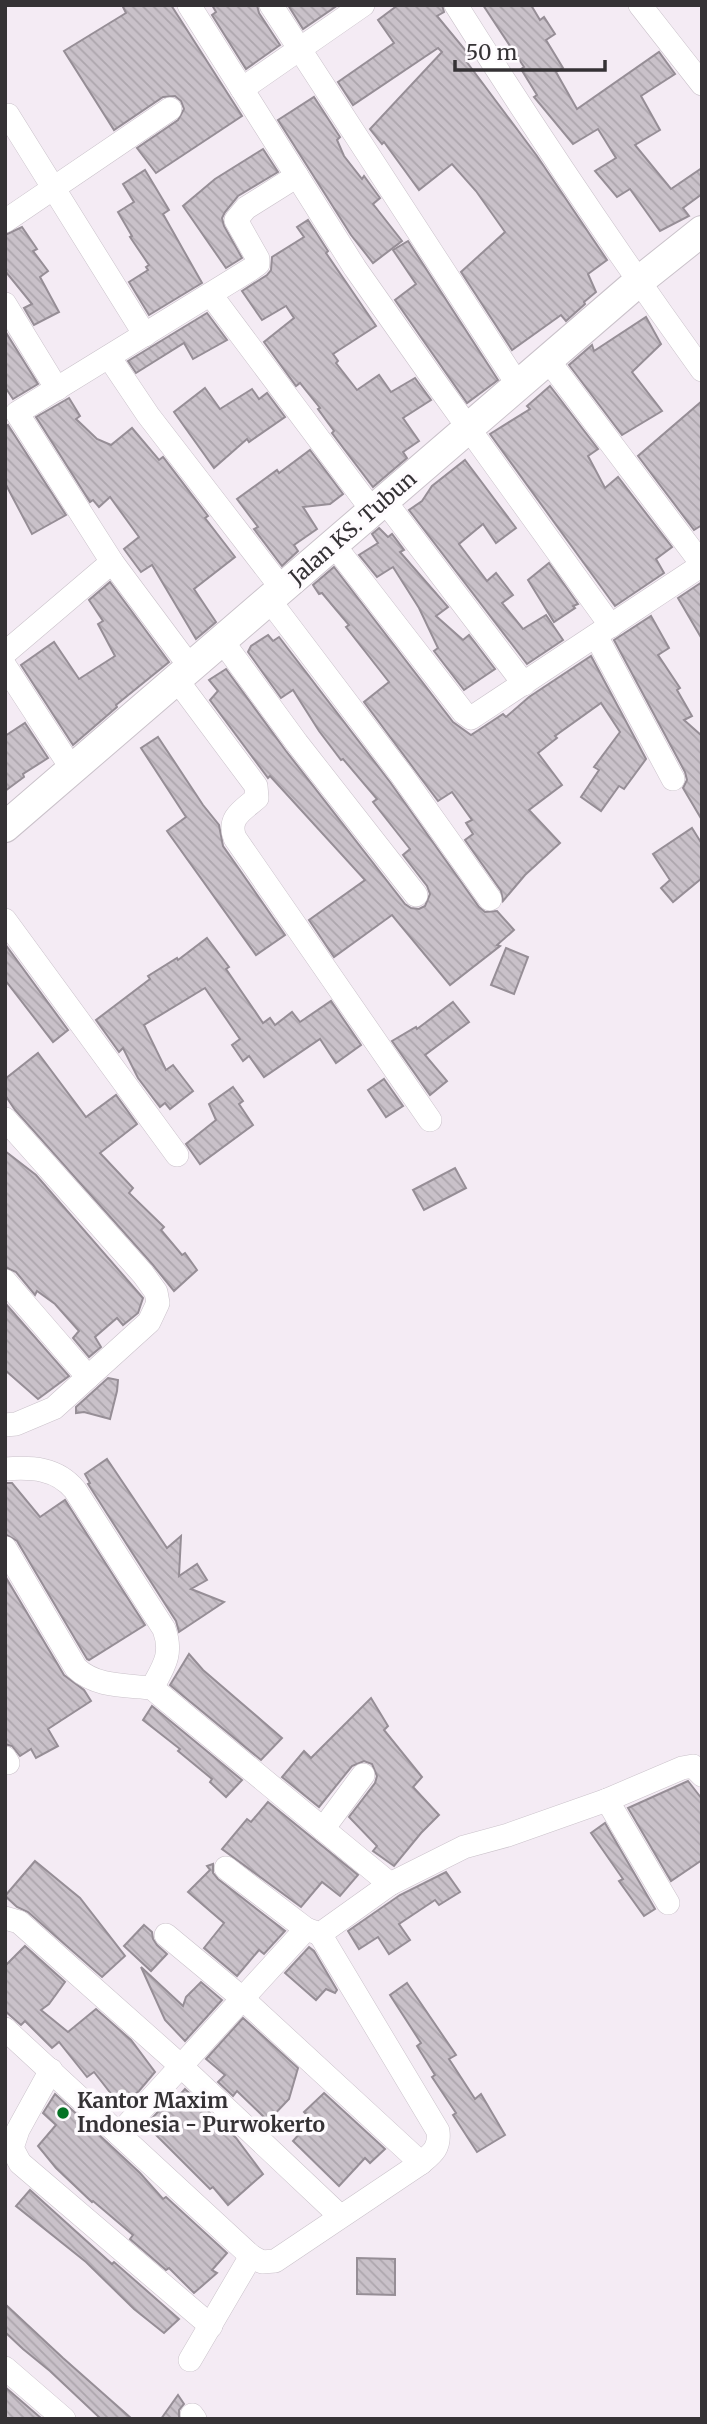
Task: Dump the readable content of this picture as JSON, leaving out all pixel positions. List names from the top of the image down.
{
  "streets": {
    "street": ["Jalan KS. Tubun"]
  },
  "places": ["Kantor Maxim Indonesia - Purwokerto"],
  "scale_bar": "50 m"
}
